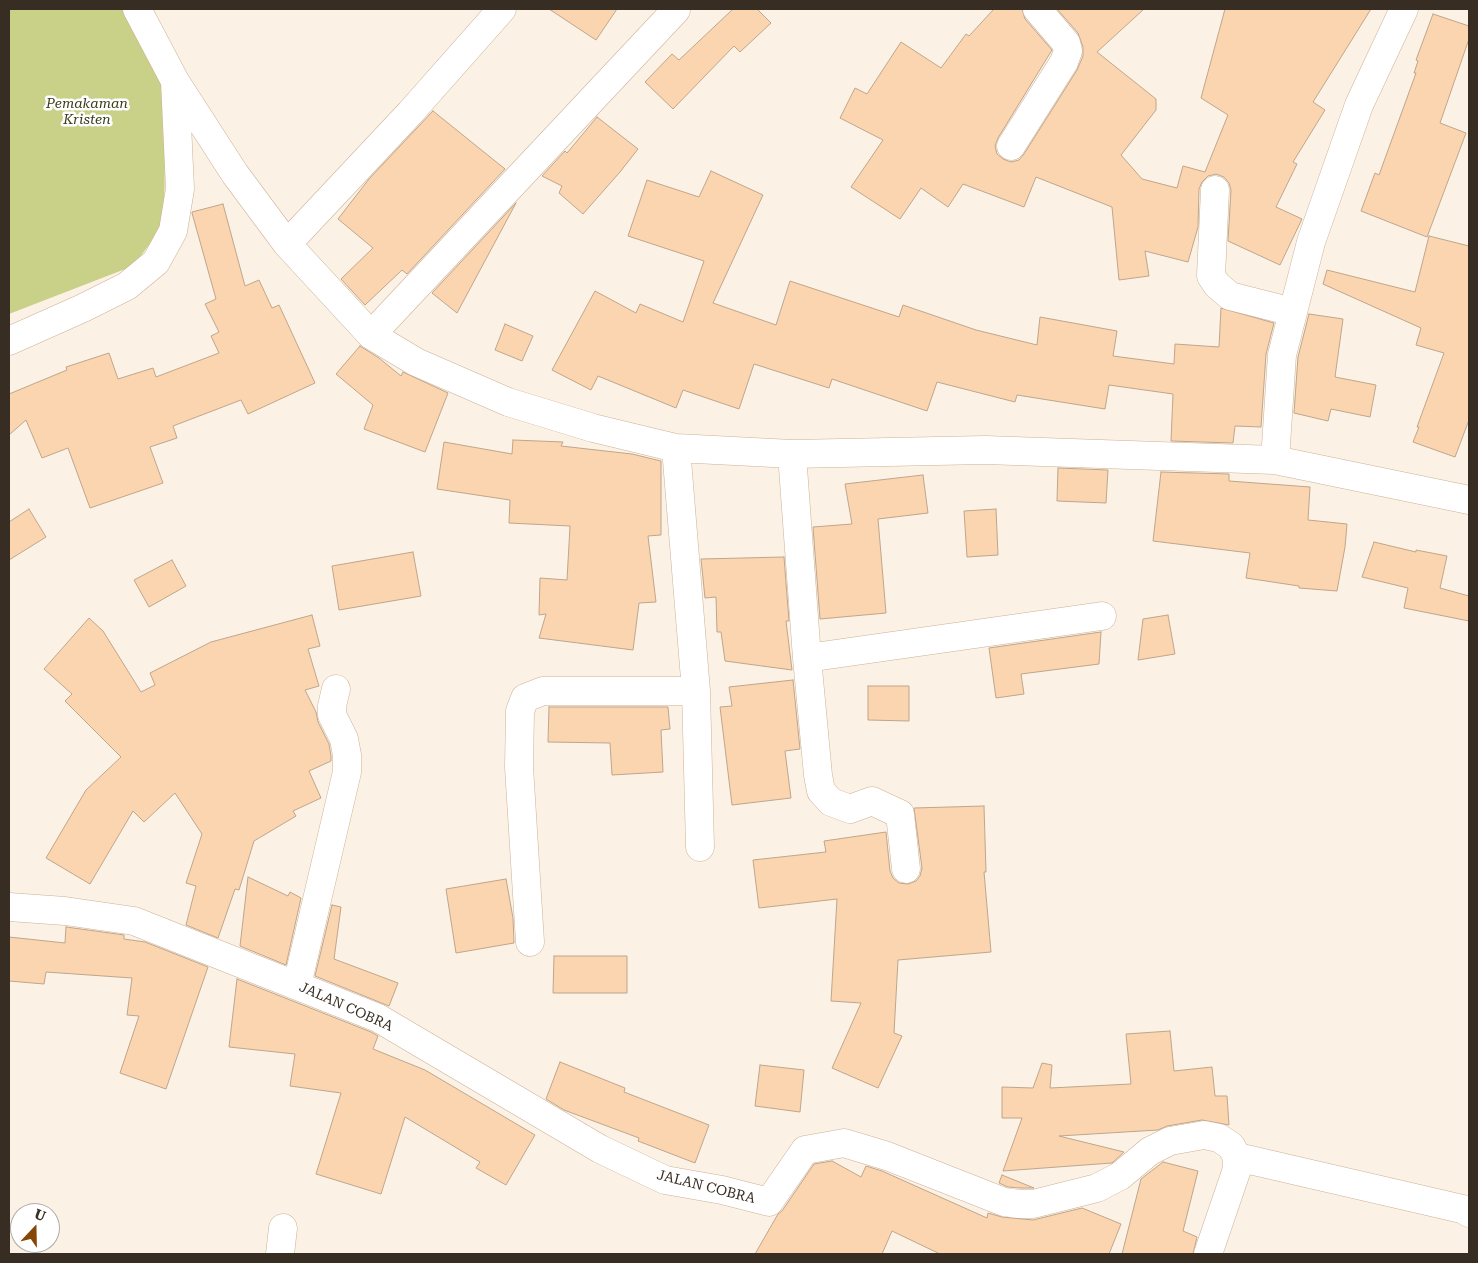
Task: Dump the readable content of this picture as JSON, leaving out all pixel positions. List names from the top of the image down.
{
  "streets": {
    "street": ["JALAN COBRA"]
  },
  "parks": ["Pemakaman Kristen"],
  "north": "top"
}
